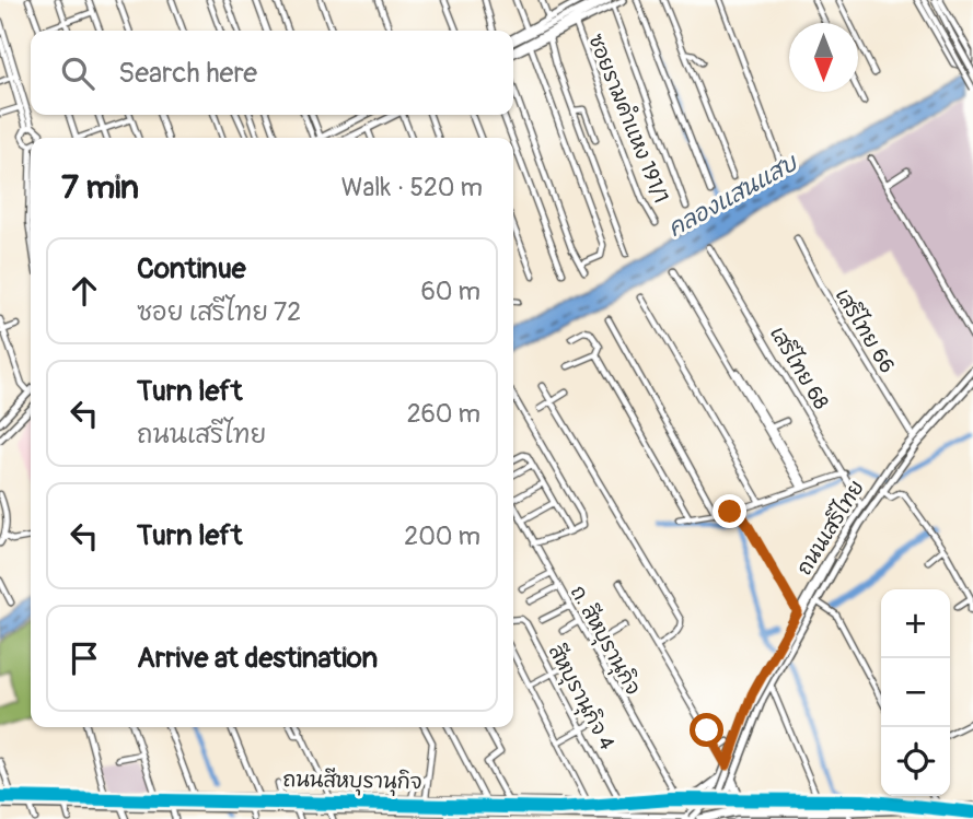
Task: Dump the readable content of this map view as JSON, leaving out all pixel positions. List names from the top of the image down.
{
  "streets": {
    "main road": ["ถนนเสรีไทย", "ถนนสีหบุรานุกิจ"],
    "street": [
      "ซอยรามคำแหง 191/1",
      "เสรีไทย 66",
      "เสรีไทย 68",
      "ถ. สีหบุรานุกิจ",
      "สีหบุรานุกิจ 4"
    ]
  },
  "crossings": [
    ["เสรีไทย 66", "ถนนเสรีไทย"],
    ["เสรีไทย 68", "ถนนเสรีไทย"],
    ["ถนนเสรีไทย", "ถนนสีหบุรานุกิจ"],
    ["สีหบุรานุกิจ 4", "ถนนสีหบุรานุกิจ"]
  ],
  "water": ["คลองแสนแสบ"],
  "north": "bottom",
  "page": {
    "search": "Search here",
    "heading": ["7 min", "Walk · 520 m"],
    "list": [
      ["Continue", "ซอย เสรีไทย 72", "60 m"],
      ["Turn left", "ถนนเสรีไทย", "260 m"],
      ["Turn left", "200 m"],
      "Arrive at destination"
    ],
    "map_buttons": ["+", "−"]
  }
}
